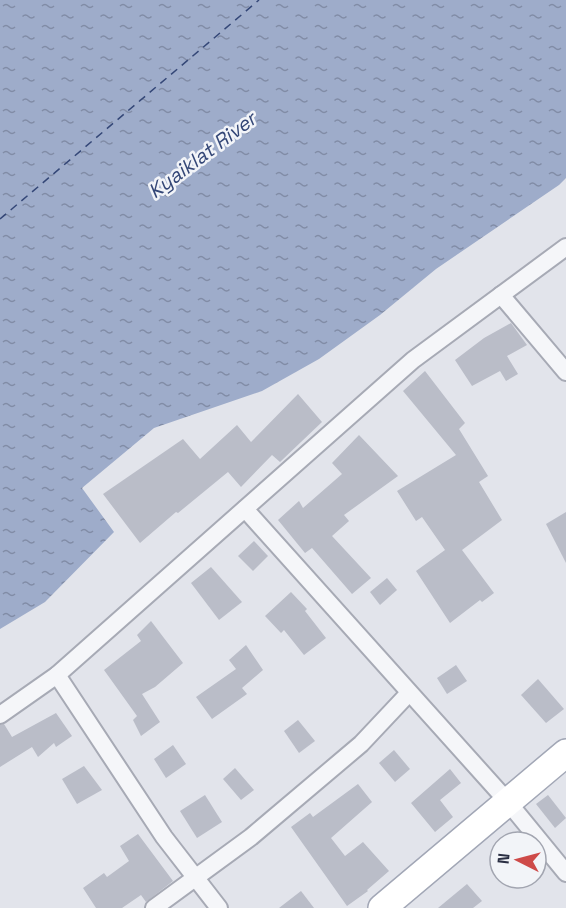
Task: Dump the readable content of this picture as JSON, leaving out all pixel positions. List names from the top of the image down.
{
  "water": ["Kyaiklat River"],
  "north": "left"
}
